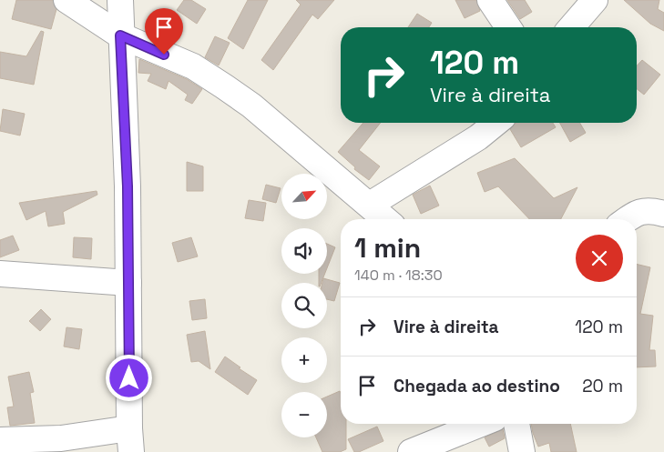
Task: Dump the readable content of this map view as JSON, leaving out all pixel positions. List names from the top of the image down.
{
  "north": "top right",
  "page": {
    "turn": ["120 m", "Vire à direita"],
    "map_buttons": ["+", "−"],
    "heading": ["1 min", "140 m · 18:30"],
    "list": [
      {
        "name": "Vire à direita",
        "value": "120 m"
      },
      {
        "name": "Chegada ao destino",
        "value": "20 m"
      }
    ]
  }
}
